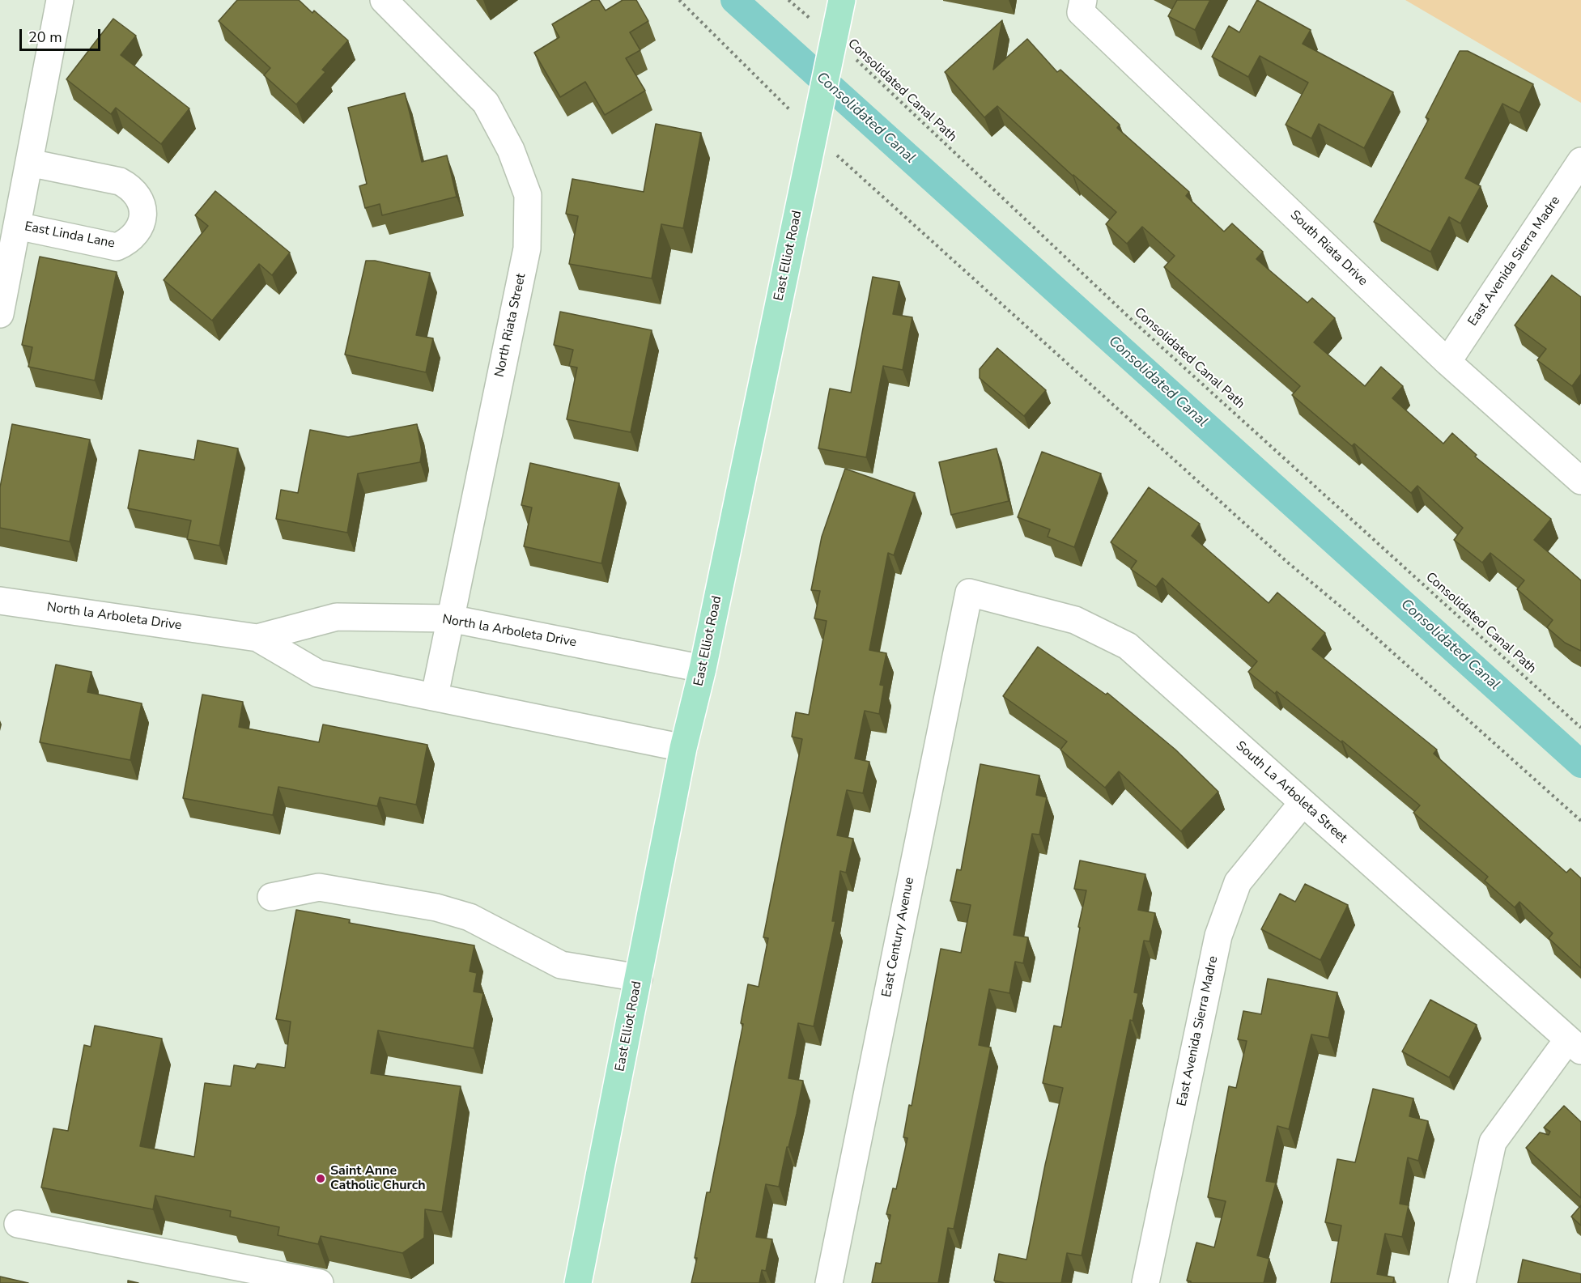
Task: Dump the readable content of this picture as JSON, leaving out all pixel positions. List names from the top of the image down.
{
  "streets": {
    "main road": ["East Elliot Road"],
    "street": [
      "East Linda Lane",
      "South Riata Drive",
      "East Avenida Sierra Madre",
      "North Riata Street",
      "North la Arboleta Drive",
      "South La Arboleta Street",
      "East Century Avenue"
    ],
    "path": ["Consolidated Canal Path"]
  },
  "crossings": [
    ["Consolidated Canal Path", "East Elliot Road"],
    ["South Riata Drive", "East Avenida Sierra Madre"],
    ["East Elliot Road", "North la Arboleta Drive"],
    ["East Avenida Sierra Madre", "South La Arboleta Street"],
    ["North Riata Street", "North la Arboleta Drive"],
    ["South La Arboleta Street", "East Century Avenue"]
  ],
  "water": ["Consolidated Canal"],
  "places": ["Saint Anne Catholic Church"],
  "scale_bar": "20 m"
}
